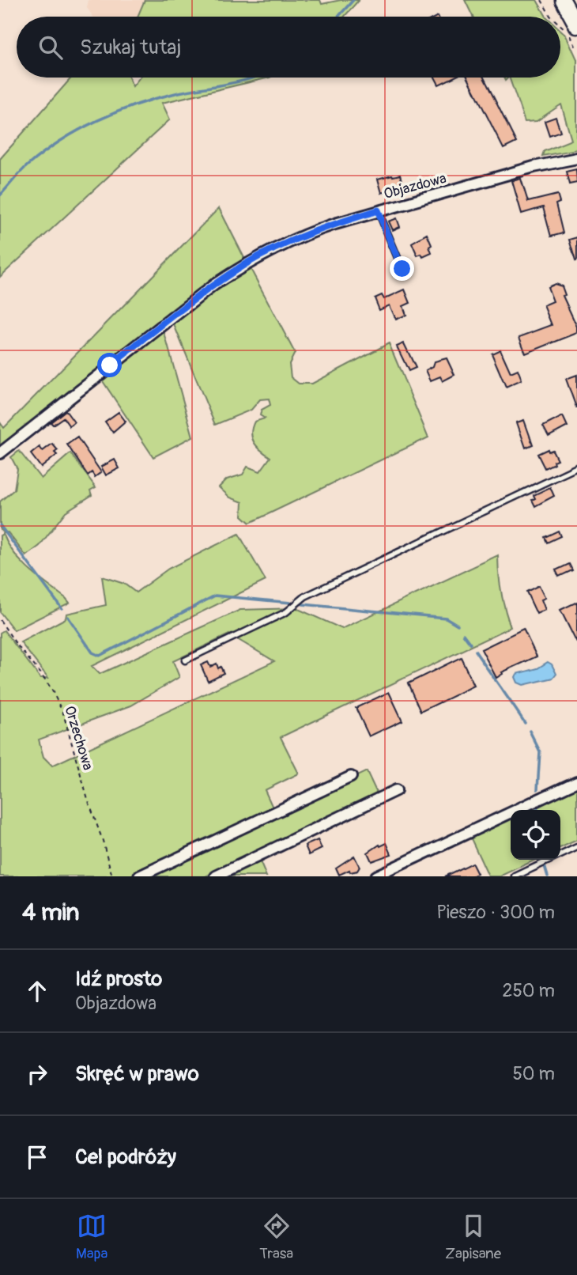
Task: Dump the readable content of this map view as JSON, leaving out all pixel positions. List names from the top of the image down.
{
  "streets": {
    "street": ["Objazdowa"],
    "path": ["Orzechowa"]
  },
  "page": {
    "search": "Szukaj tutaj",
    "heading": ["4 min", "Pieszo · 300 m"],
    "list": [
      ["Idź prosto", "Objazdowa", "250 m"],
      ["Skręć w prawo", "50 m"],
      "Cel podróży"
    ],
    "nav": ["Mapa", "Trasa", "Zapisane"]
  }
}
